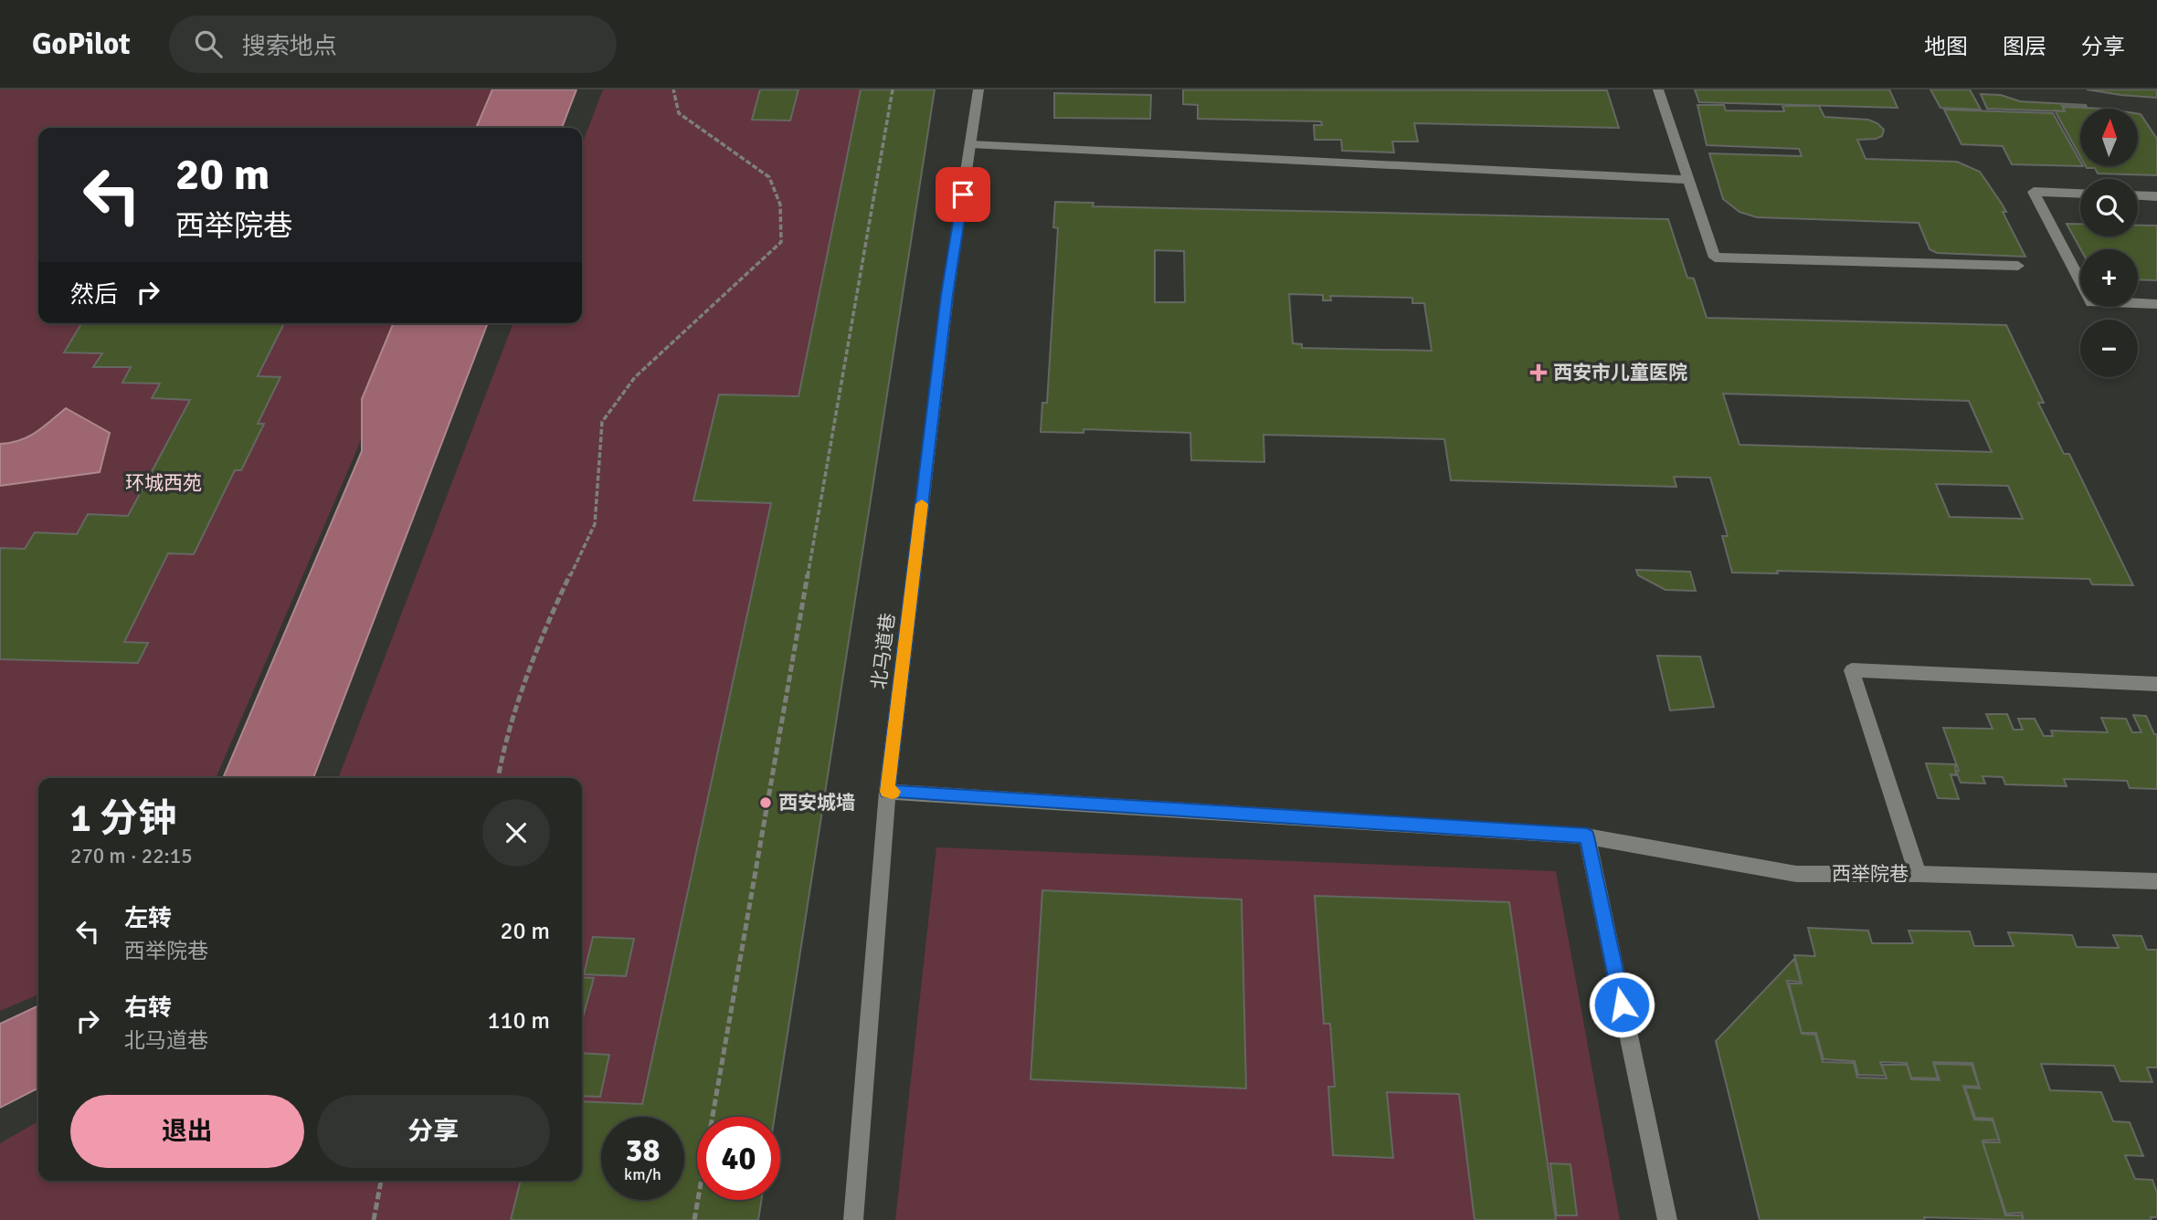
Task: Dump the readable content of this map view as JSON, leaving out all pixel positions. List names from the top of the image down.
{
  "streets": {
    "street": ["北马道巷", "西举院巷"]
  },
  "crossings": [
    ["北马道巷", "西举院巷"]
  ],
  "parks": ["环城西苑"],
  "places": {
    "health": ["西安市儿童医院"],
    "other": ["西安城墙"]
  },
  "north": "top",
  "page": {
    "header": "GoPilot",
    "search": "搜索地点",
    "nav": ["地图", "图层", "分享"],
    "map_buttons": ["+", "−"],
    "turn": ["20 m", "西举院巷"],
    "then": "然后",
    "heading": ["1 分钟", "270 m · 22:15"],
    "list": [
      {
        "name": "左转",
        "note": "西举院巷",
        "value": "20 m"
      },
      {
        "name": "右转",
        "note": "北马道巷",
        "value": "110 m"
      }
    ],
    "buttons": ["退出", "分享"],
    "speed": "38 km/h",
    "limit": "40"
  }
}
